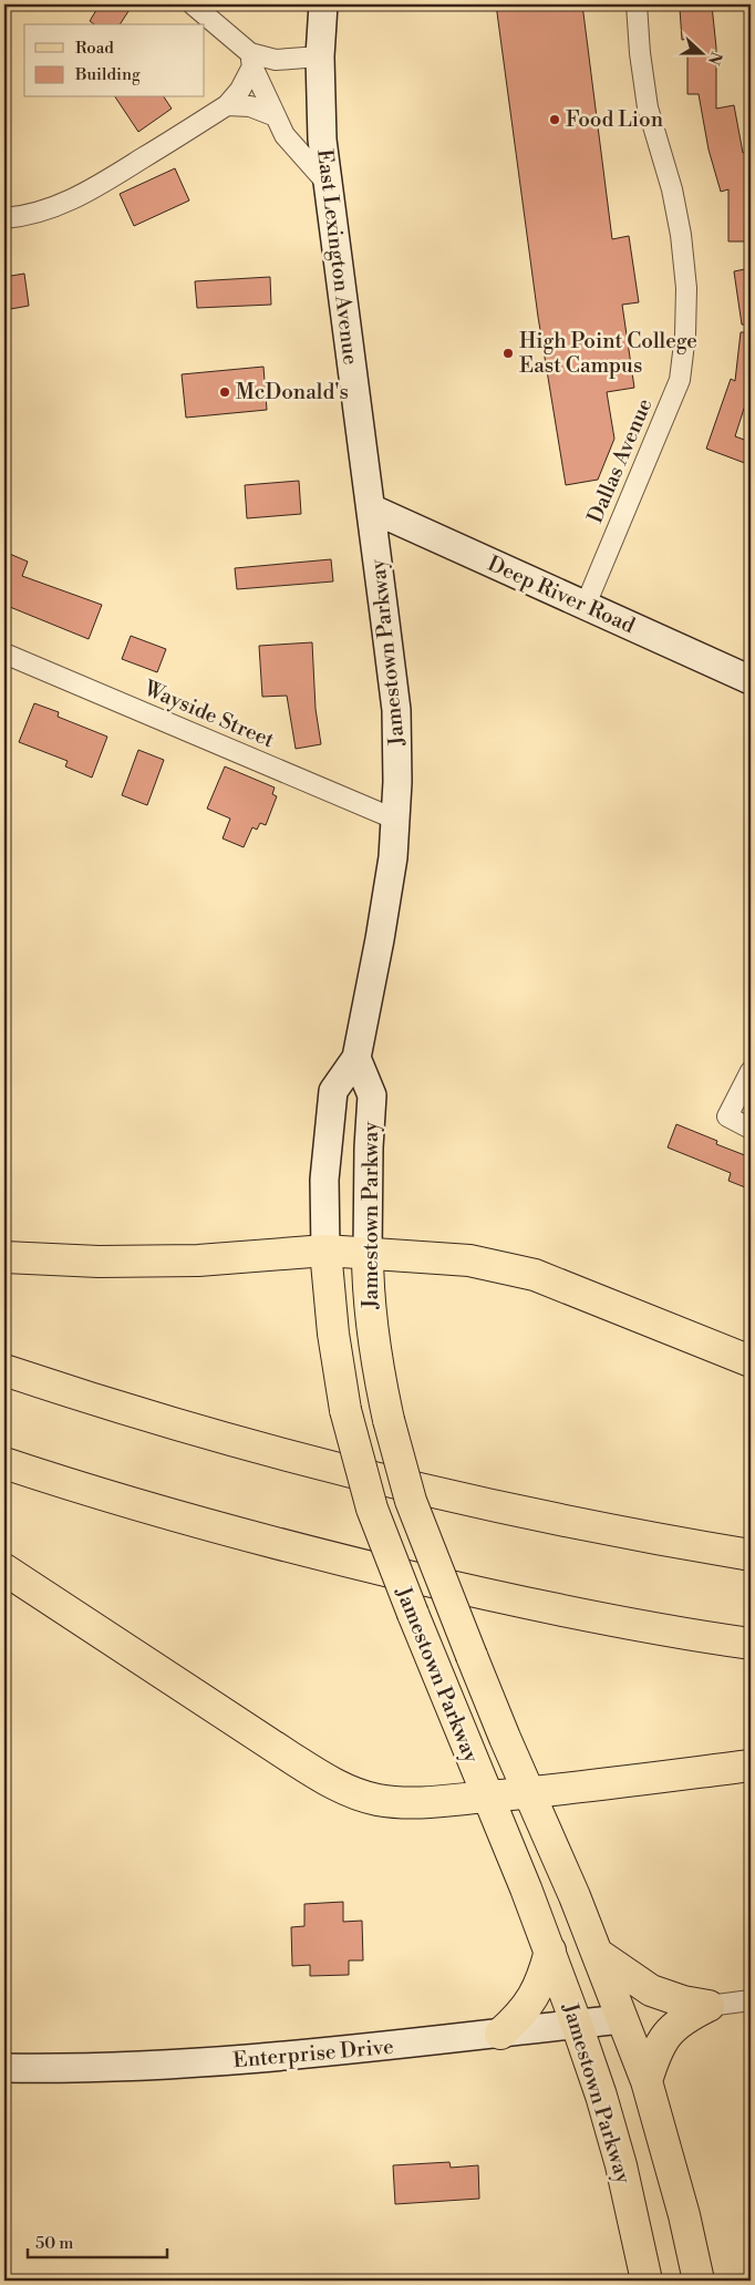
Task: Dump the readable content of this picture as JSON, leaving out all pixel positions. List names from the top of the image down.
{
  "streets": {
    "main road": [
      "East Lexington Avenue",
      "Deep River Road",
      "Jamestown Parkway",
      "Enterprise Drive"
    ],
    "street": ["Dallas Avenue", "Wayside Street"]
  },
  "crossings": [
    ["East Lexington Avenue", "Deep River Road"],
    ["East Lexington Avenue", "Jamestown Parkway"],
    ["Dallas Avenue", "Deep River Road"],
    ["Deep River Road", "Jamestown Parkway"],
    ["Jamestown Parkway", "Wayside Street"],
    ["Jamestown Parkway", "Enterprise Drive"]
  ],
  "places": ["Food Lion", "High Point College East Campus", "McDonald's"],
  "legend": ["Road", "Building"],
  "scale_bar": "50 m",
  "north": "right"
}
